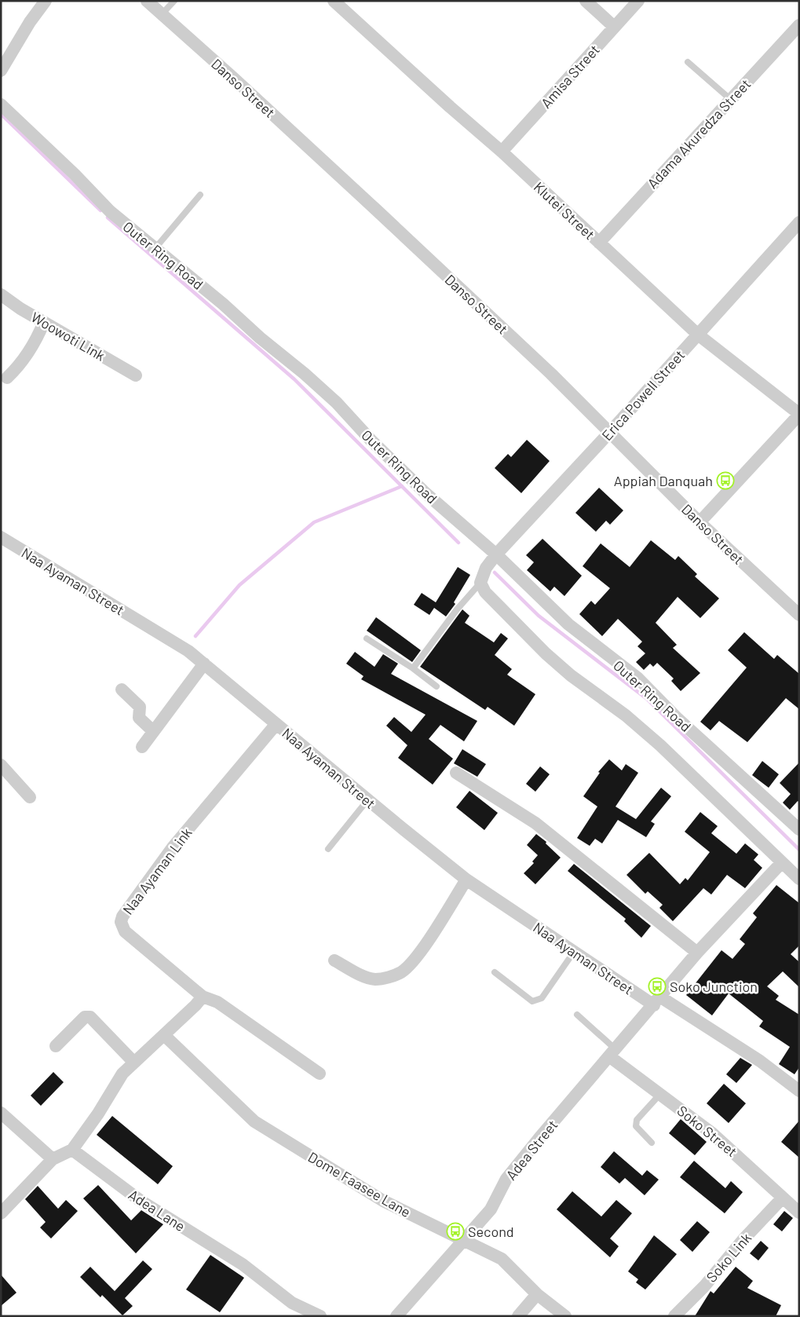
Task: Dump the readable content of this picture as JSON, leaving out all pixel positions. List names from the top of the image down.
{
  "streets": {
    "street": [
      "Amisa Street",
      "Danso Street",
      "Adama Akuredza Street",
      "Klutei Street",
      "Outer Ring Road",
      "Woowoti Link",
      "Erica Powell Street",
      "Naa Ayaman Street",
      "Naa Ayaman Link",
      "Soko Street",
      "Adea Street",
      "Dome Faasee Lane",
      "Adea Lane",
      "Soko Link"
    ]
  },
  "crossings": [
    ["Amisa Street", "Klutei Street"],
    ["Danso Street", "Erica Powell Street"],
    ["Adama Akuredza Street", "Klutei Street"],
    ["Klutei Street", "Erica Powell Street"],
    ["Outer Ring Road", "Erica Powell Street"],
    ["Naa Ayaman Street", "Naa Ayaman Link"],
    ["Naa Ayaman Street", "Adea Street"],
    ["Soko Street", "Adea Street"],
    ["Soko Street", "Soko Link"],
    ["Adea Street", "Dome Faasee Lane"]
  ],
  "places": {
    "bus stop": ["Appiah Danquah", "Soko Junction", "Second"]
  }
}
